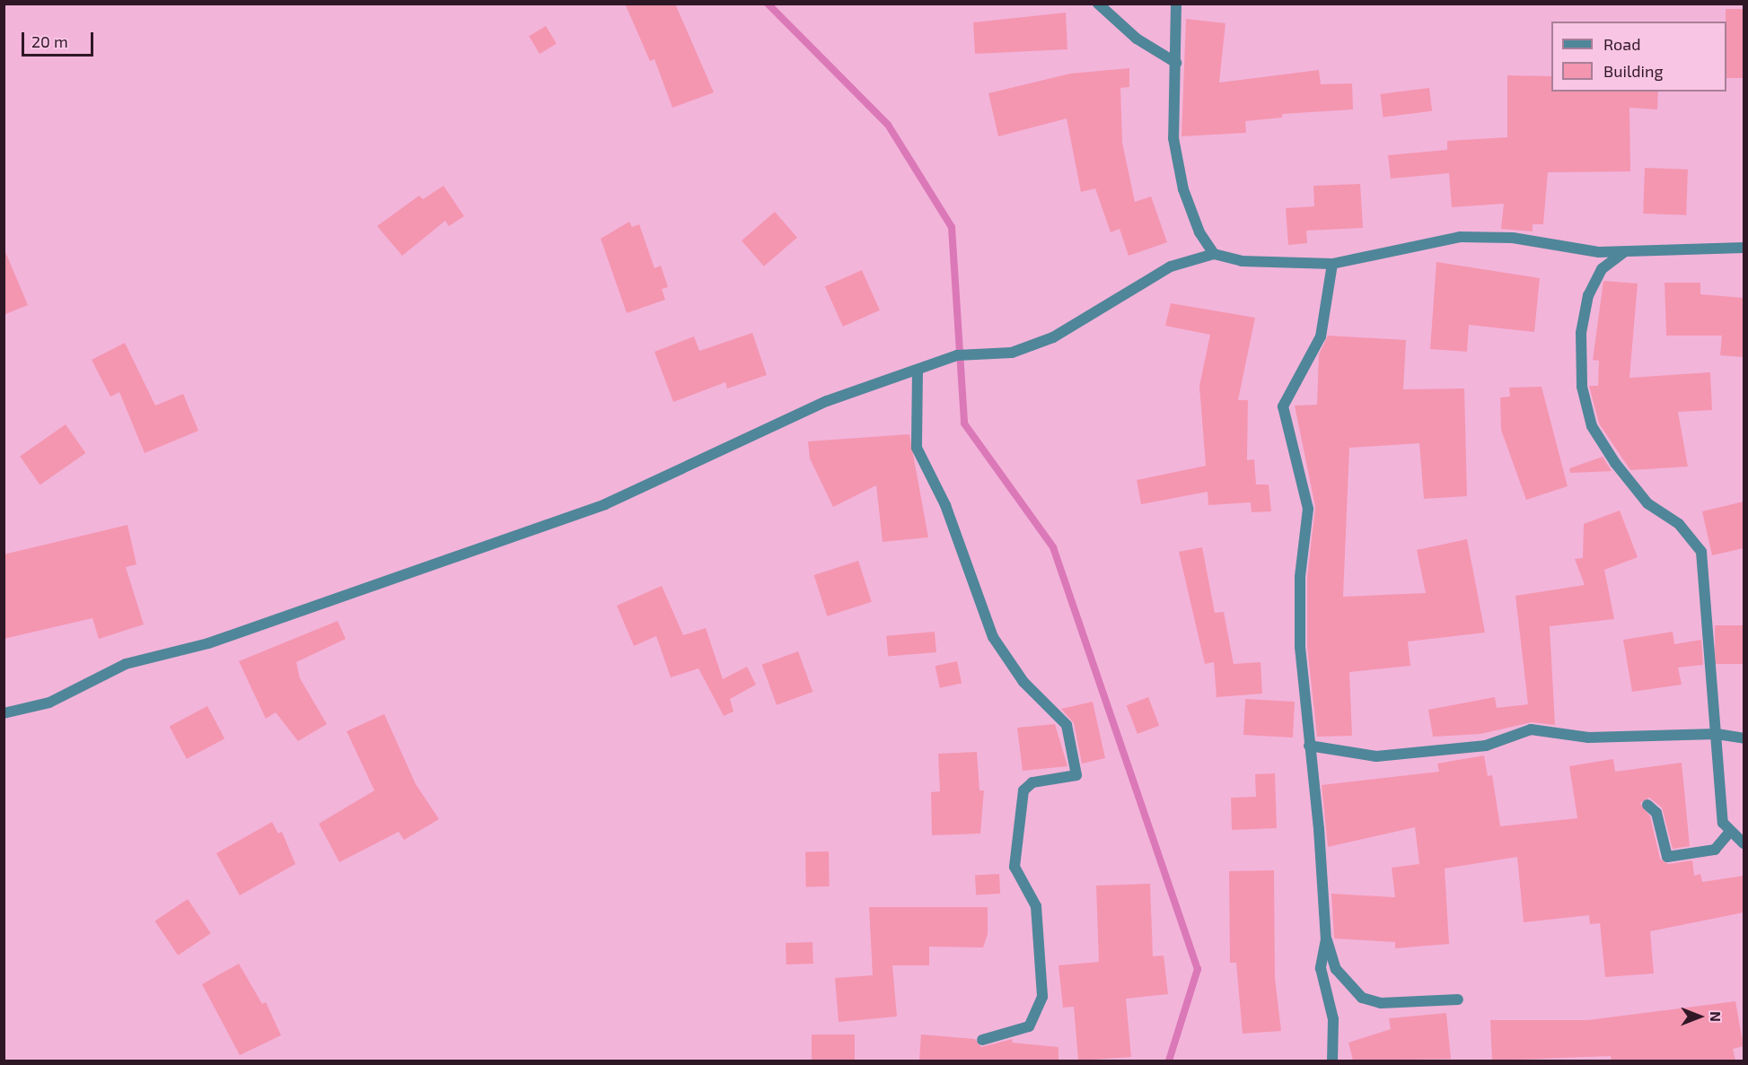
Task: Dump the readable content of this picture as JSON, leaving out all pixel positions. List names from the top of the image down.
{
  "legend": ["Road", "Building"],
  "scale_bar": "20 m",
  "north": "right"
}
